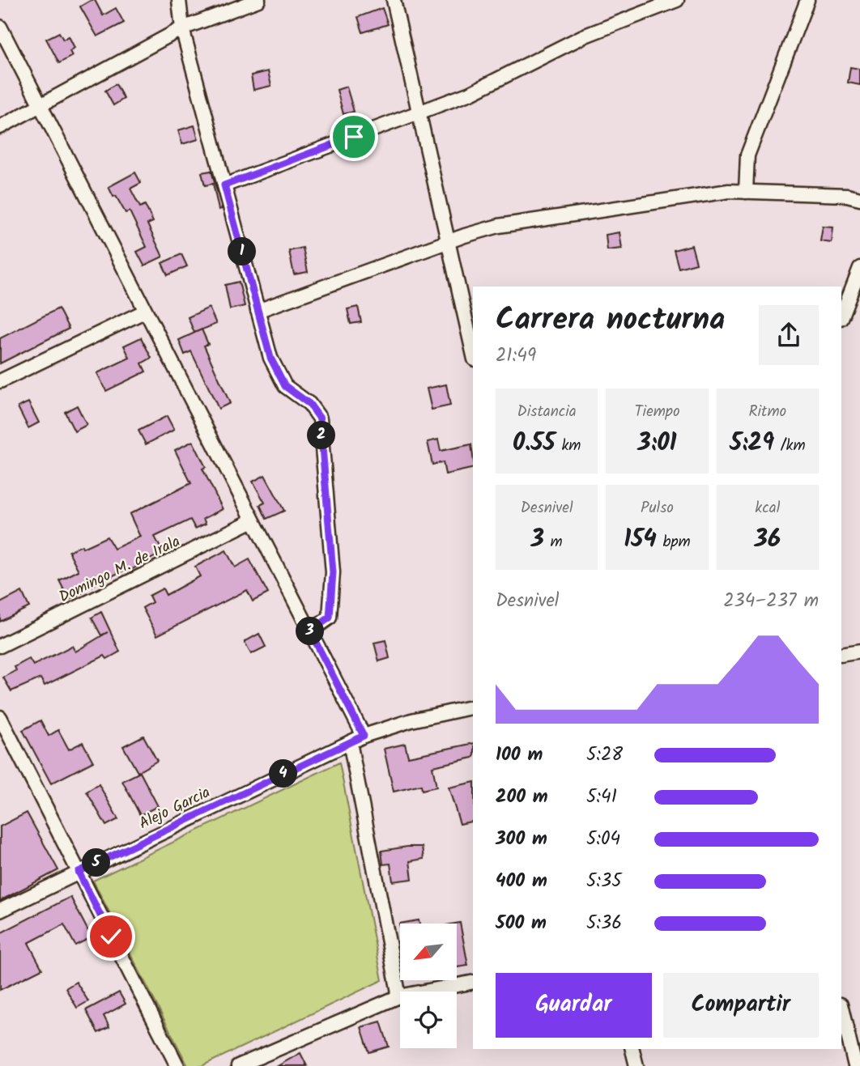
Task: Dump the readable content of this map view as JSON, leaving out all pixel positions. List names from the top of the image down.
{
  "streets": {
    "street": ["Domingo M. de Irala", "Alejo Garcia"]
  },
  "north": "bottom left",
  "page": {
    "pins": [
      "1",
      "2",
      "3",
      "4",
      "5"
    ],
    "heading": ["Carrera nocturna", "21:49"],
    "stats": [
      ["Distancia", "0.55 km"],
      ["Tiempo", "3:01"],
      ["Ritmo", "5:29 /km"],
      ["Desnivel", "3 m"],
      ["Pulso", "154 bpm"],
      ["kcal", "36"]
    ],
    "chart": ["Desnivel", "234–237 m"],
    "list": [
      {
        "name": "100 m",
        "note": "5:28"
      },
      {
        "name": "200 m",
        "note": "5:41"
      },
      {
        "name": "300 m",
        "note": "5:04"
      },
      {
        "name": "400 m",
        "note": "5:35"
      },
      {
        "name": "500 m",
        "note": "5:36"
      }
    ],
    "buttons": ["Guardar", "Compartir"]
  }
}
